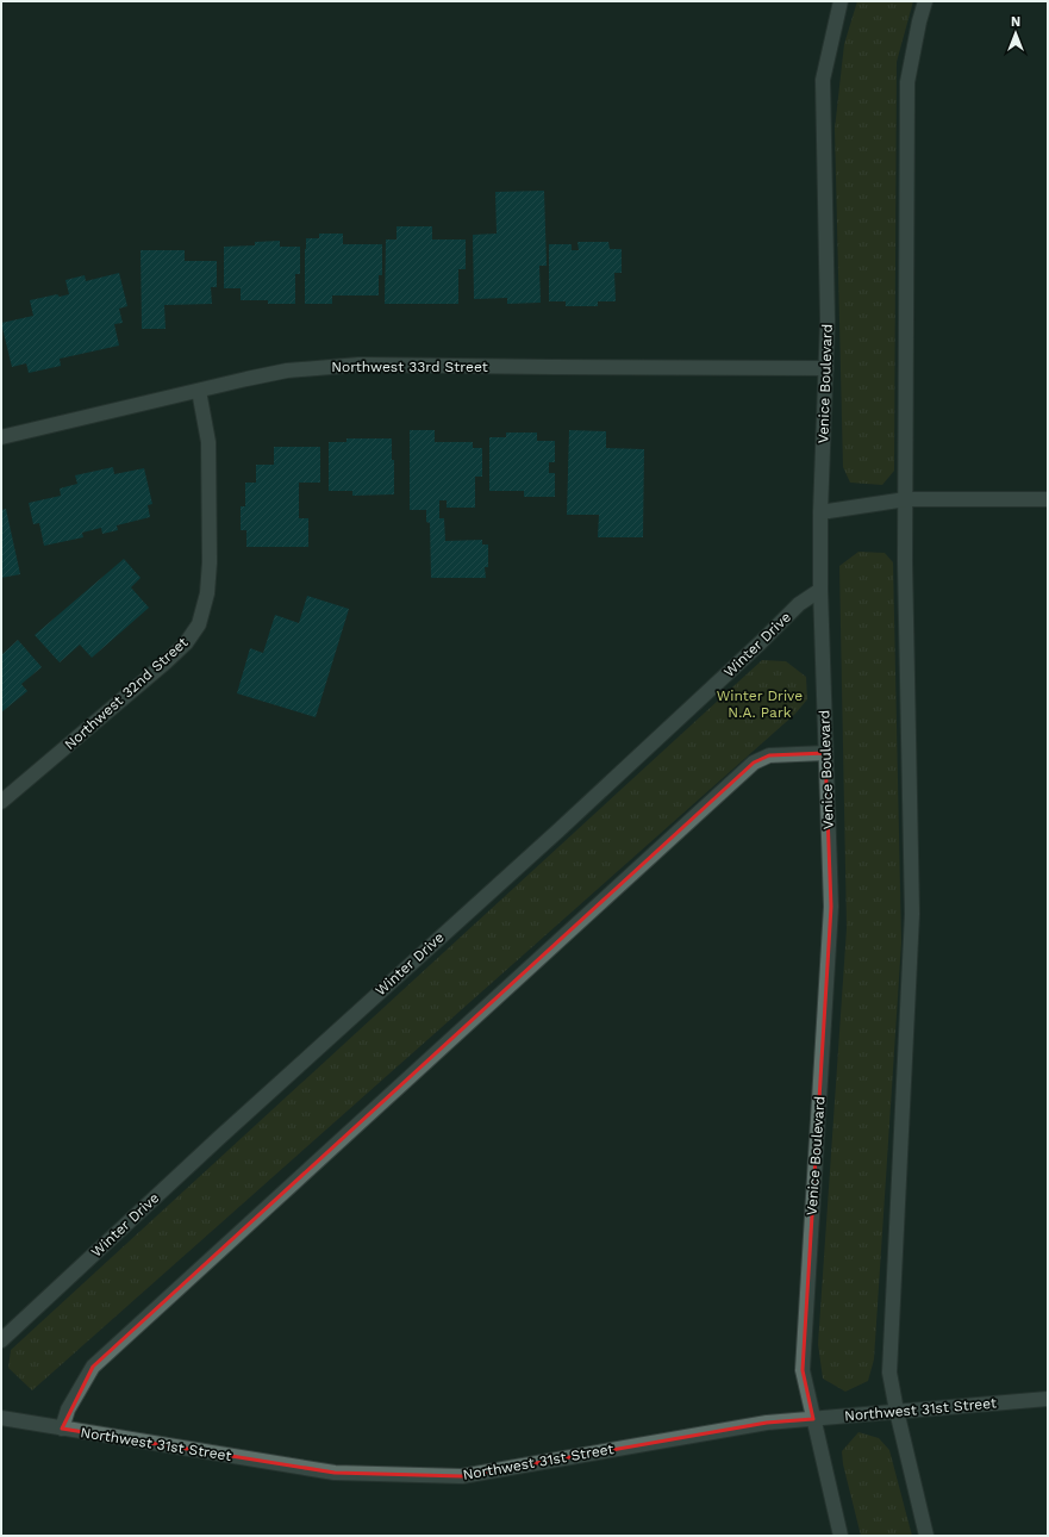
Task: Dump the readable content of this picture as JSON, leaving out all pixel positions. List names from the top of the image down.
{
  "streets": {
    "street": [
      "Northwest 33rd Street",
      "Venice Boulevard",
      "Winter Drive",
      "Northwest 32nd Street",
      "Northwest 31st Street"
    ]
  },
  "crossings": [
    ["Northwest 33rd Street", "Venice Boulevard"],
    ["Northwest 33rd Street", "Northwest 32nd Street"],
    ["Venice Boulevard", "Winter Drive"],
    ["Venice Boulevard", "Northwest 31st Street"]
  ],
  "parks": ["Winter Drive N.A. Park"],
  "north": "top"
}
